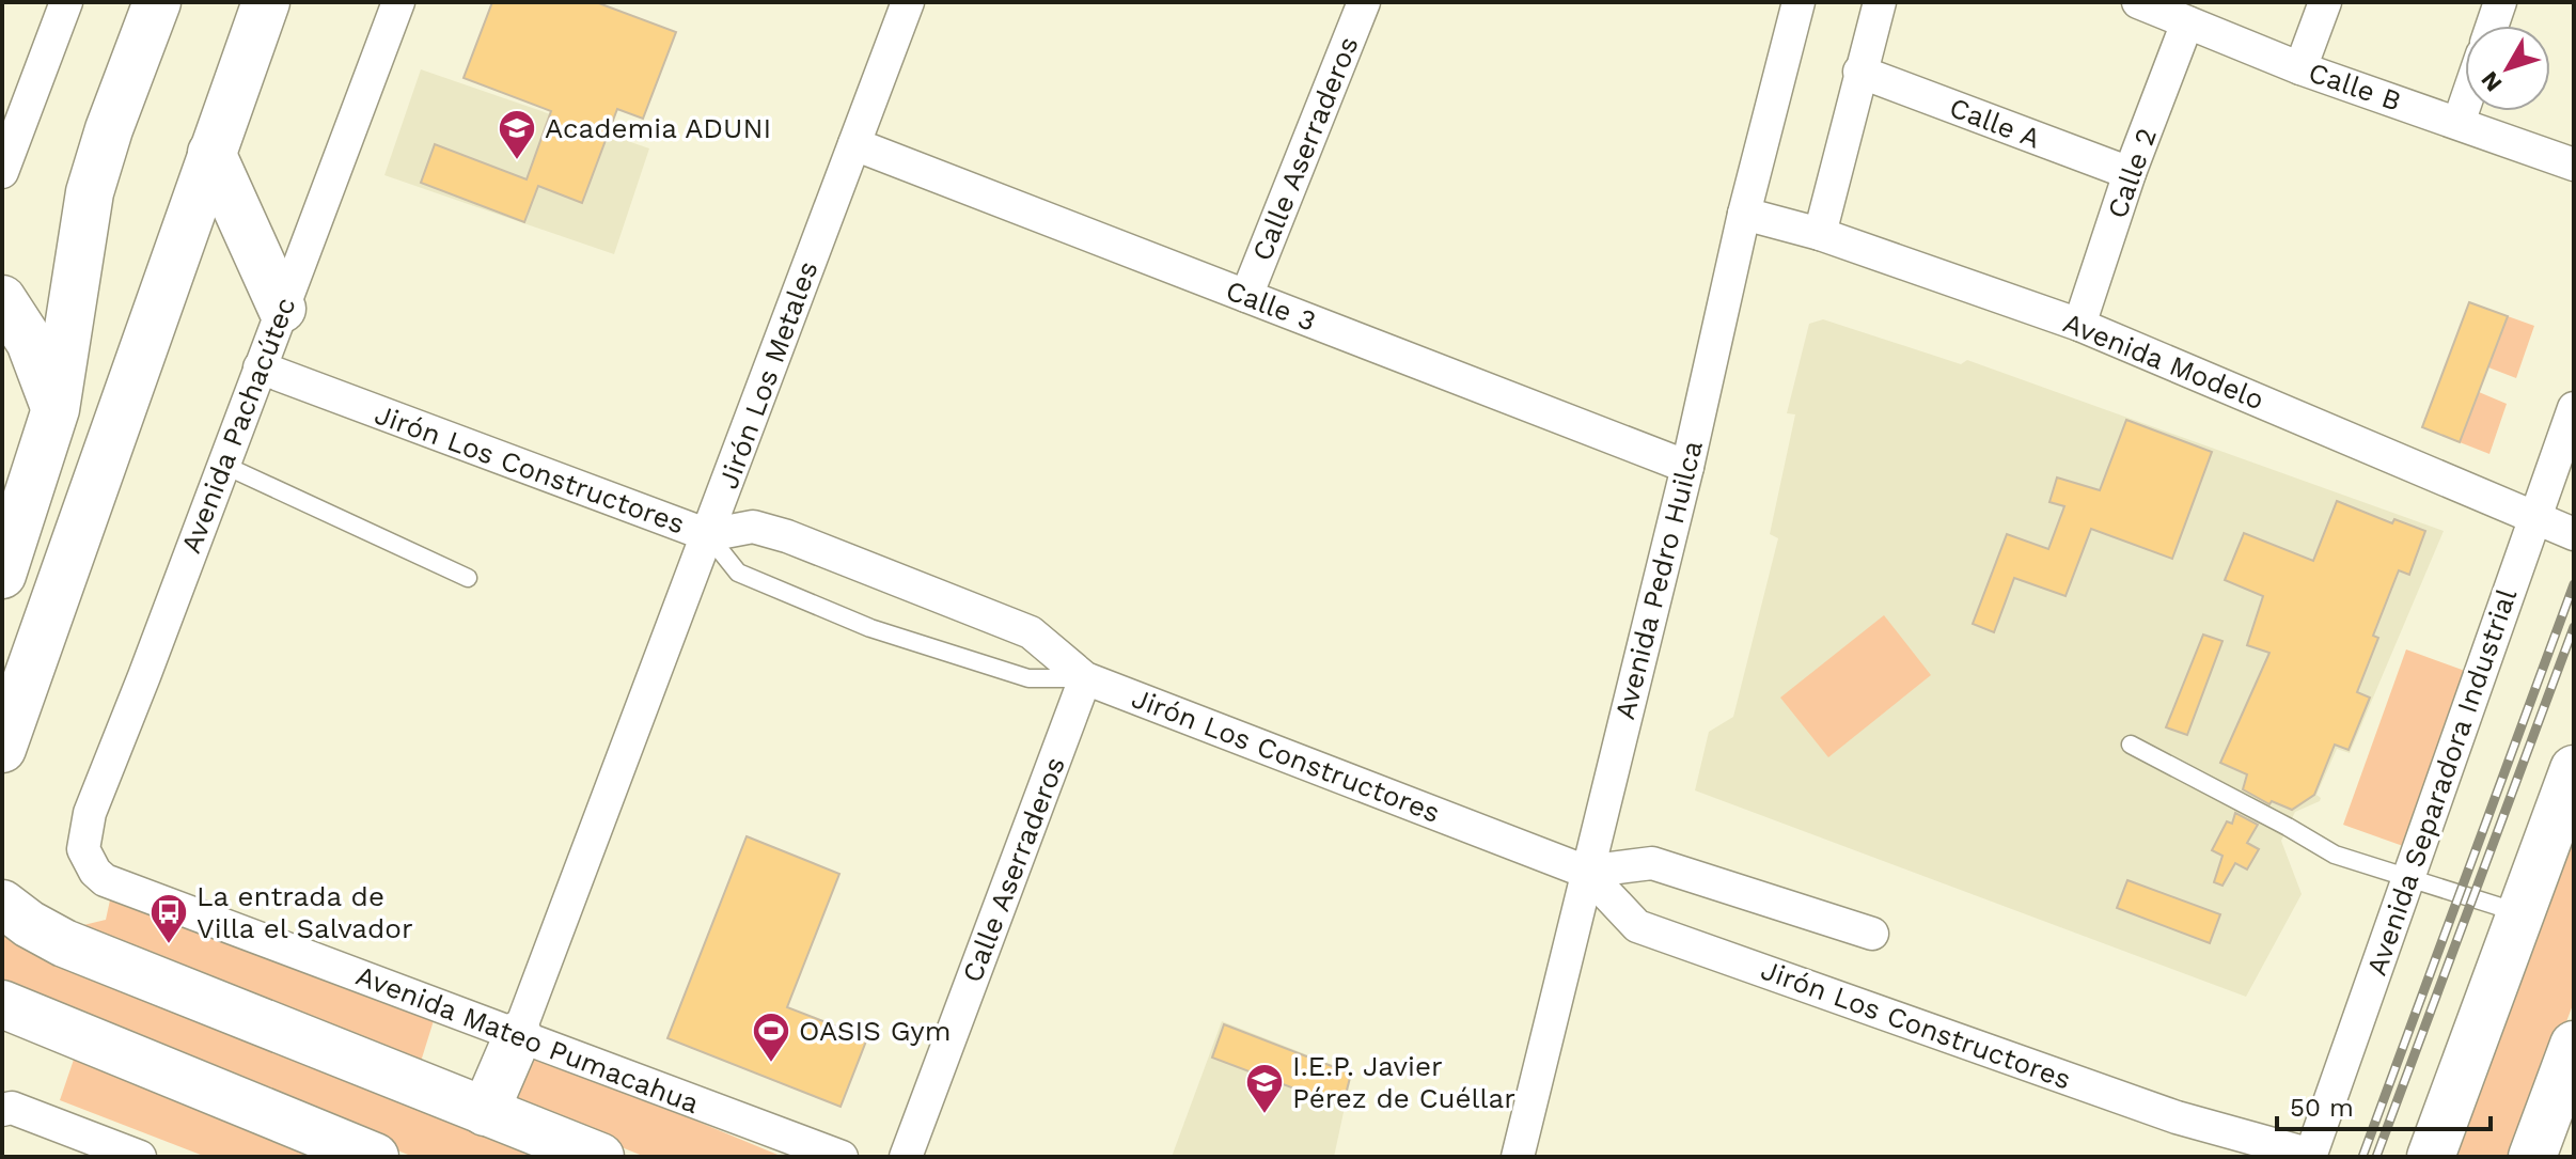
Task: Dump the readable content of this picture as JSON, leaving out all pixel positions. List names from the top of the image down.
{
  "streets": {
    "street": [
      "Calle B",
      "Calle A",
      "Calle Aserraderos",
      "Calle 2",
      "Calle 3",
      "Avenida Modelo",
      "Jirón Los Metales",
      "Avenida Pachacútec",
      "Jirón Los Constructores",
      "Avenida Pedro Huilca",
      "Avenida Separadora Industrial",
      "Avenida Mateo Pumacahua"
    ]
  },
  "crossings": [
    ["Calle B", "Calle 2"],
    ["Calle A", "Calle 2"],
    ["Calle Aserraderos", "Calle 3"],
    ["Calle Aserraderos", "Jirón Los Constructores"],
    ["Calle 2", "Avenida Modelo"],
    ["Calle 3", "Jirón Los Metales"],
    ["Calle 3", "Avenida Pedro Huilca"],
    ["Avenida Modelo", "Avenida Pedro Huilca"],
    ["Avenida Modelo", "Avenida Separadora Industrial"],
    ["Jirón Los Metales", "Jirón Los Constructores"],
    ["Jirón Los Metales", "Avenida Mateo Pumacahua"],
    ["Avenida Pachacútec", "Jirón Los Constructores"],
    ["Avenida Pachacútec", "Avenida Mateo Pumacahua"],
    ["Jirón Los Constructores", "Avenida Pedro Huilca"],
    ["Jirón Los Constructores", "Avenida Separadora Industrial"]
  ],
  "places": {
    "school or university": ["Academia ADUNI", "I.E.P. Javier Pérez de Cuéllar"],
    "bus stop": ["La entrada de Villa el Salvador"],
    "sports": ["OASIS Gym"]
  },
  "scale_bar": "50 m",
  "north": "bottom left"
}
